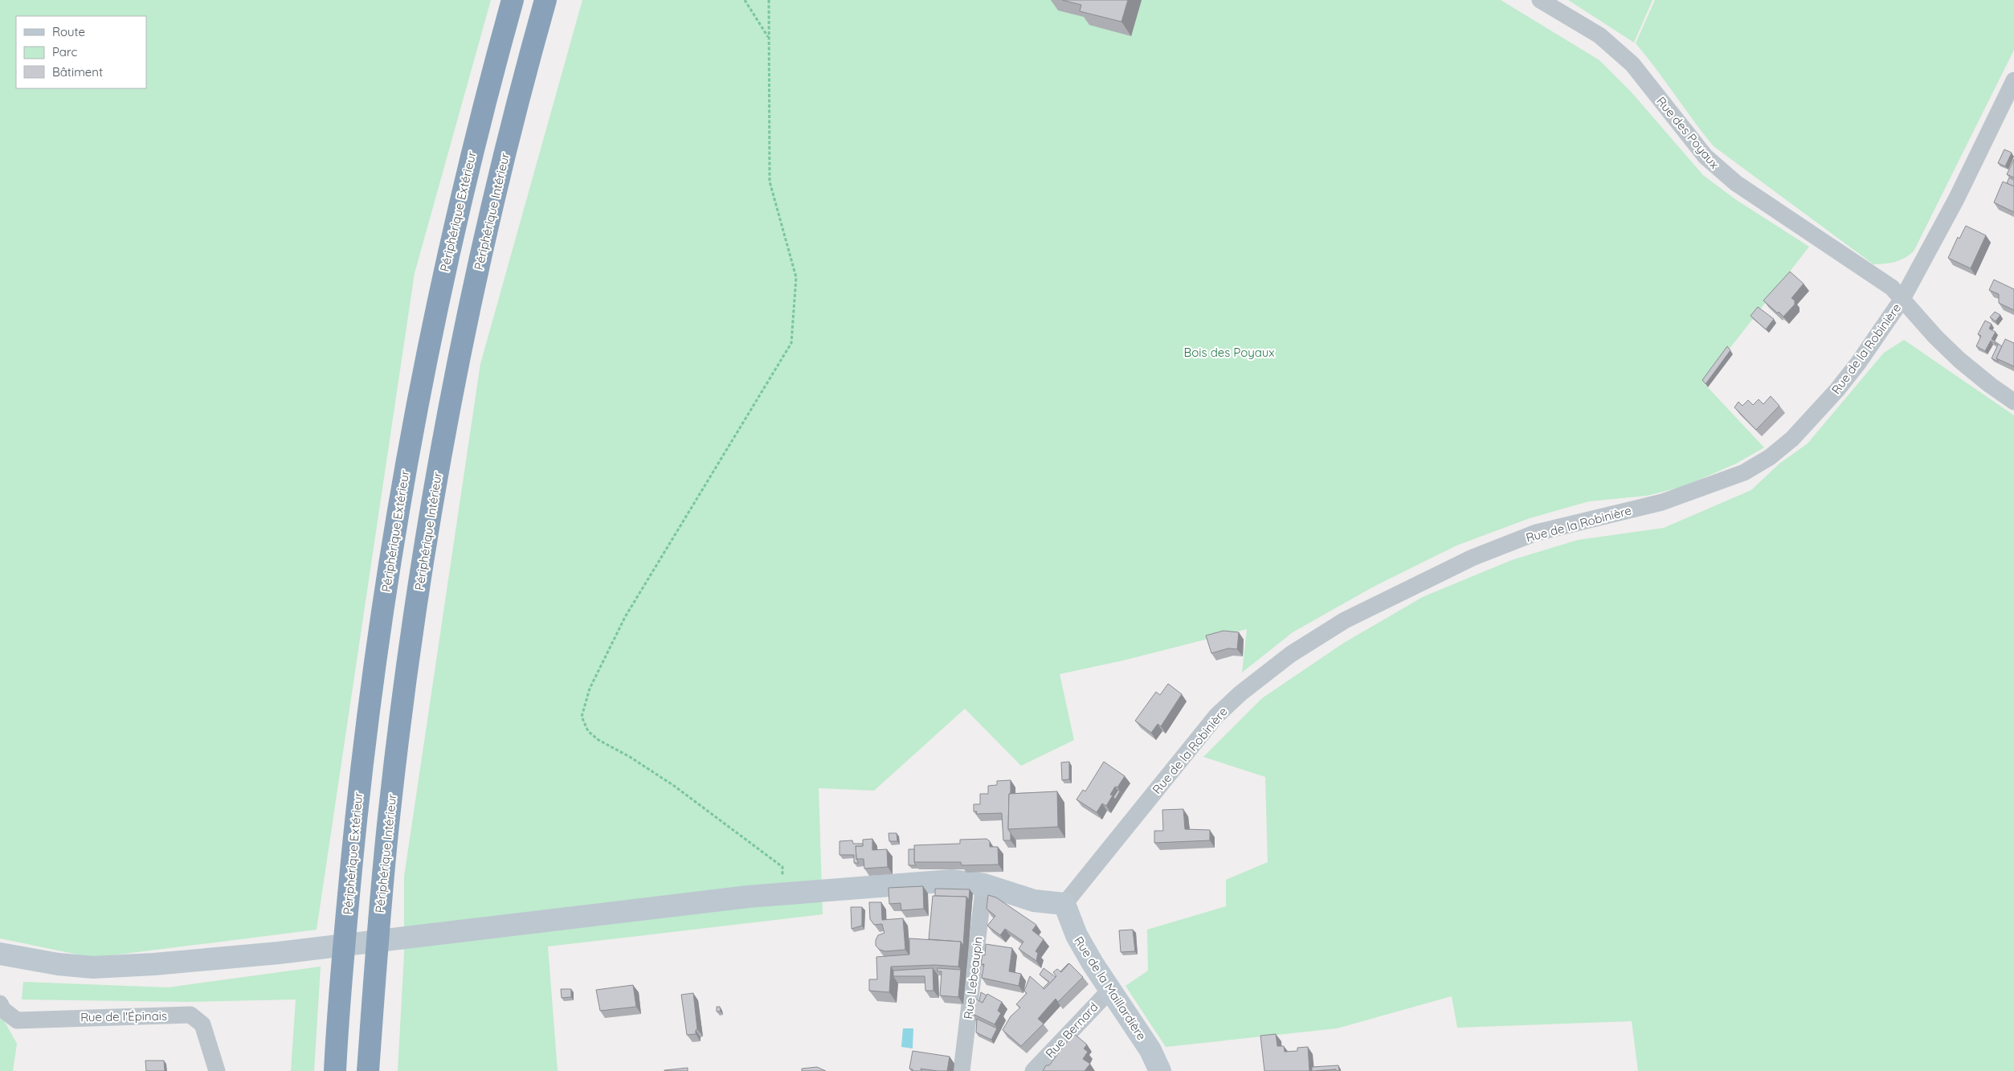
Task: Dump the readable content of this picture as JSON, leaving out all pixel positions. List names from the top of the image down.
{
  "streets": {
    "highway": ["Périphérique Extérieur", "Périphérique Intérieur"],
    "street": [
      "Rue des Poyaux",
      "Rue de la Robinière",
      "Rue Lebeaupin",
      "Rue de la Maillardière",
      "Rue de l'Épinais",
      "Rue Bernard"
    ]
  },
  "crossings": [
    ["Rue des Poyaux", "Rue de la Robinière"],
    ["Rue de la Robinière", "Rue de la Maillardière"],
    ["Rue de la Maillardière", "Rue Bernard"]
  ],
  "parks": ["Bois des Poyaux"],
  "legend": ["Route", "Parc", "Bâtiment"]
}
